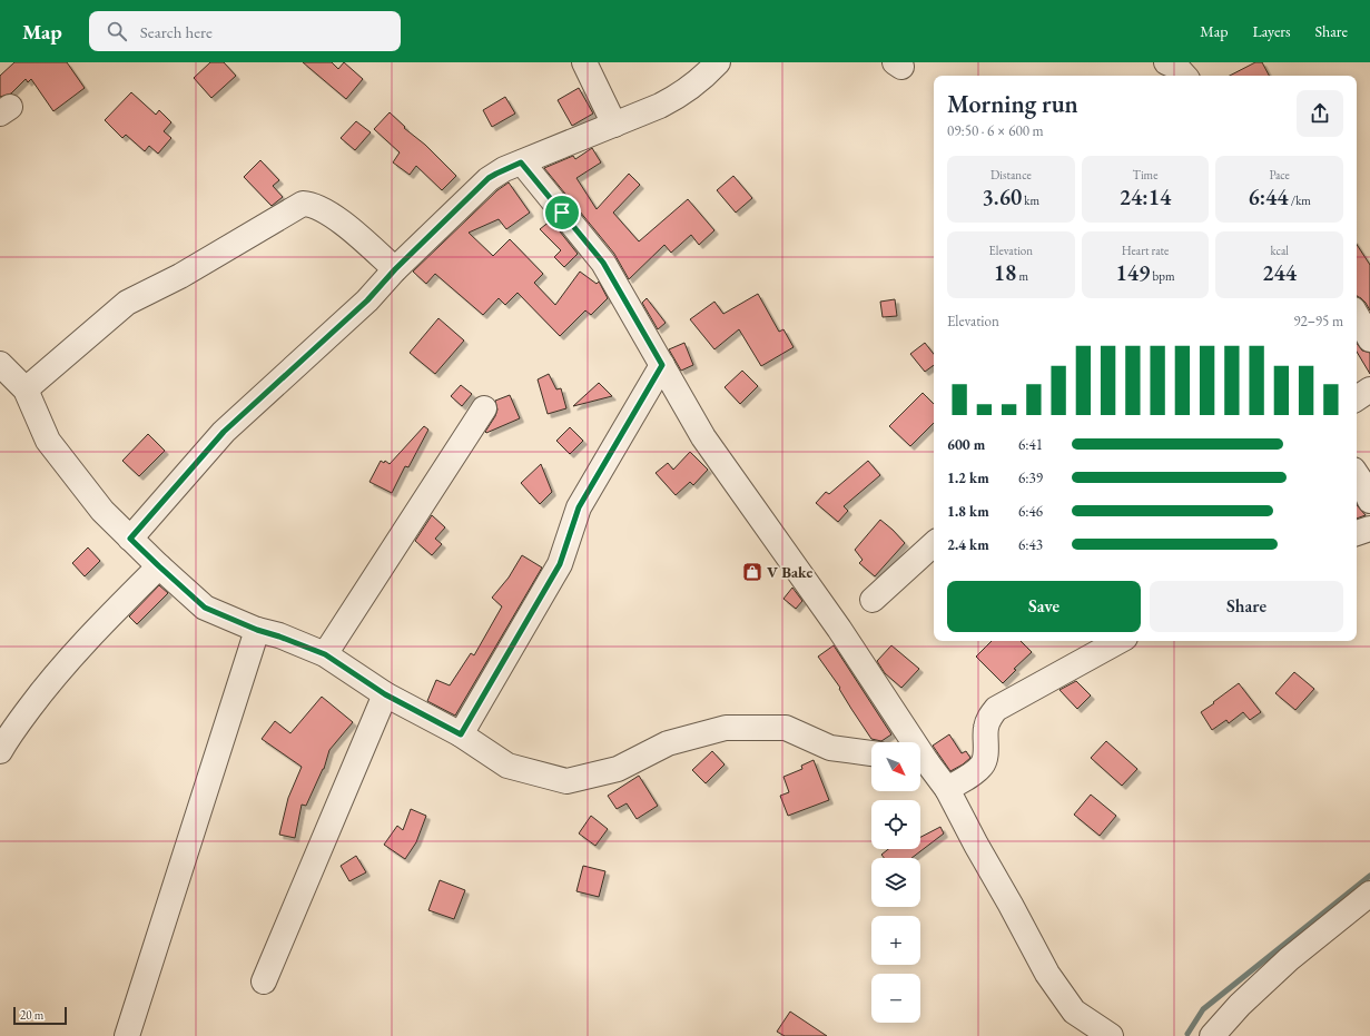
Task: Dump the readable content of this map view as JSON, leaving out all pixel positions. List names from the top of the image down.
{
  "places": {
    "shop": ["V Bake"]
  },
  "scale_bar": "20 m",
  "north": "bottom right",
  "page": {
    "header": "Map",
    "search": "Search here",
    "nav": ["Map", "Layers", "Share"],
    "heading": ["Morning run", "09:50 · 6 × 600 m"],
    "stats": [
      ["Distance", "3.60 km"],
      ["Time", "24:14"],
      ["Pace", "6:44 /km"],
      ["Elevation", "18 m"],
      ["Heart rate", "149 bpm"],
      ["kcal", "244"]
    ],
    "chart": ["Elevation", "92–95 m"],
    "list": [
      {
        "name": "600 m",
        "note": "6:41"
      },
      {
        "name": "1.2 km",
        "note": "6:39"
      },
      {
        "name": "1.8 km",
        "note": "6:46"
      },
      {
        "name": "2.4 km",
        "note": "6:43"
      }
    ],
    "buttons": ["Save", "Share"],
    "map_buttons": ["+", "−"],
    "scale": "20 m"
  }
}
